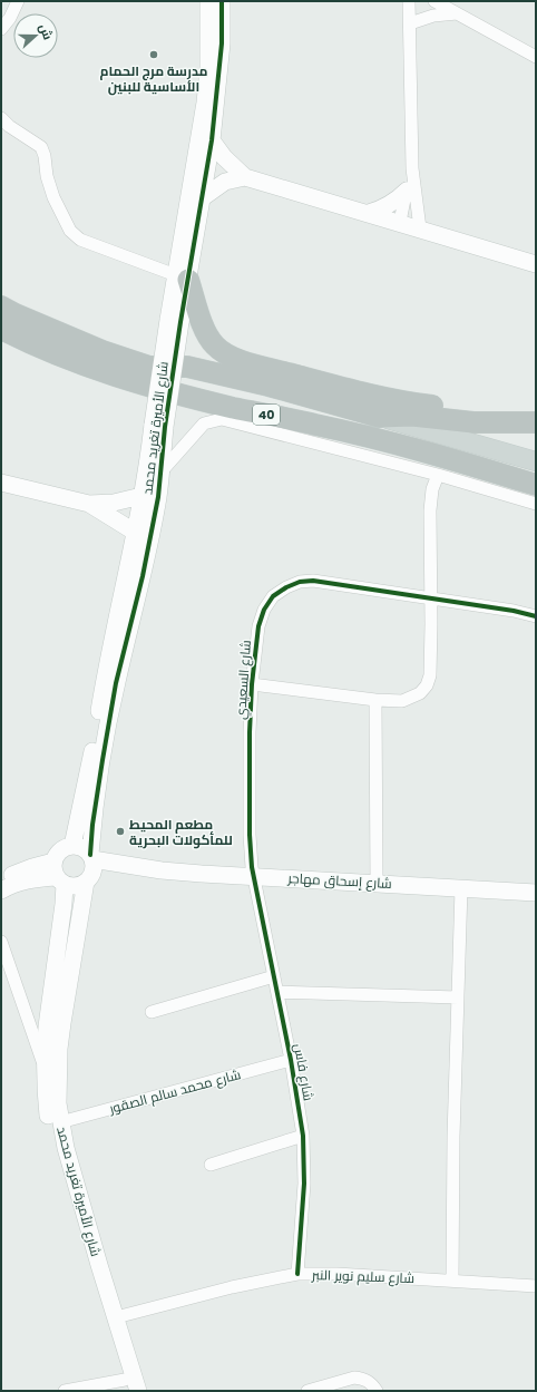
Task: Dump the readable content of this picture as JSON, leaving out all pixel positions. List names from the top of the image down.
{
  "streets": {
    "highway": ["40"],
    "street": [
      "شارع الأميرة تغريد محمد",
      "شارع السعيدي",
      "شارع إسحاق مهاجر",
      "شارع فاس",
      "شارع محمد سالم الصقور",
      "شارع سليم نوير النبر"
    ]
  },
  "crossings": [
    ["شارع الأميرة تغريد محمد", "شارع إسحاق مهاجر"],
    ["شارع الأميرة تغريد محمد", "شارع محمد سالم الصقور"],
    ["شارع الأميرة تغريد محمد", "شارع سليم نوير النبر"],
    ["شارع السعيدي", "شارع إسحاق مهاجر"],
    ["شارع السعيدي", "شارع فاس"],
    ["شارع إسحاق مهاجر", "شارع فاس"],
    ["شارع فاس", "شارع محمد سالم الصقور"],
    ["شارع فاس", "شارع سليم نوير النبر"]
  ],
  "places": ["مدرسة مرج الحمام الأساسية للبنين", "مطعم المحيط للمأكولات البحرية"],
  "north": "right"
}
